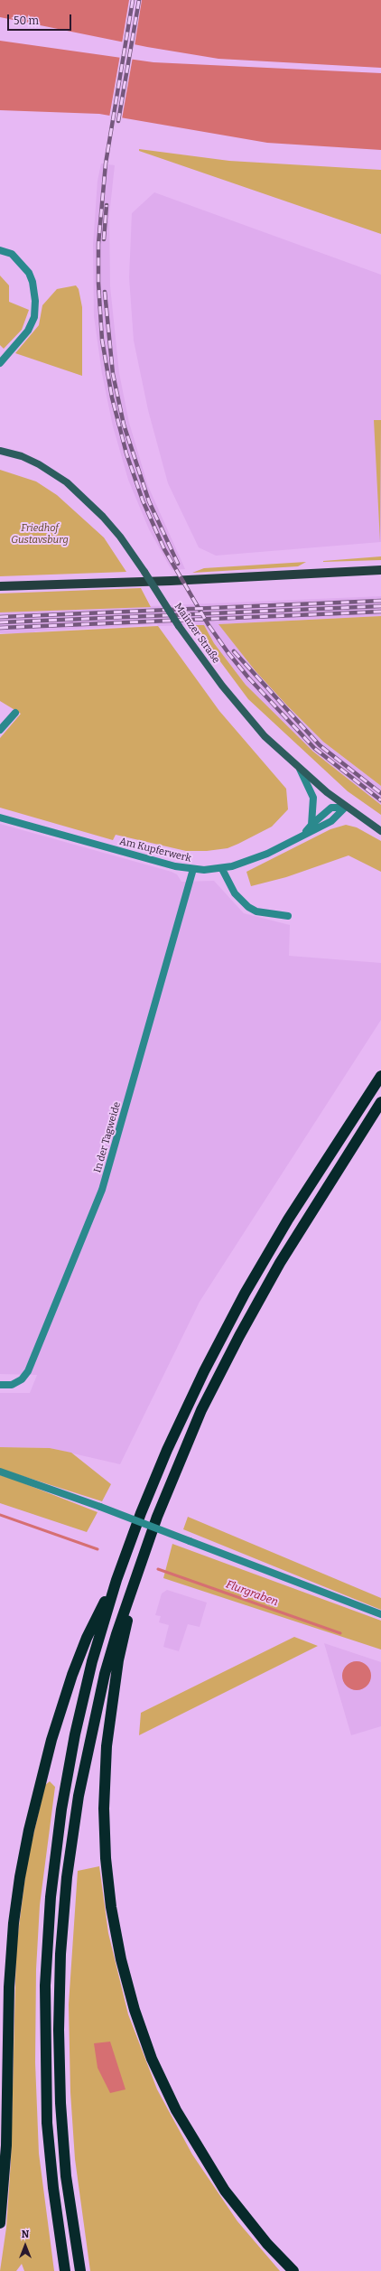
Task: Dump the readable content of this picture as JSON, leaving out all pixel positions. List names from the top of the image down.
{
  "streets": {
    "main road": ["Mainzer Straße"],
    "street": ["Am Kupferwerk", "In der Tagweide"]
  },
  "crossings": [
    ["Mainzer Straße", "Am Kupferwerk"],
    ["Am Kupferwerk", "In der Tagweide"]
  ],
  "water": ["Flurgraben"],
  "parks": ["Friedhof Gustavsburg"],
  "scale_bar": "50 m",
  "north": "top"
}
